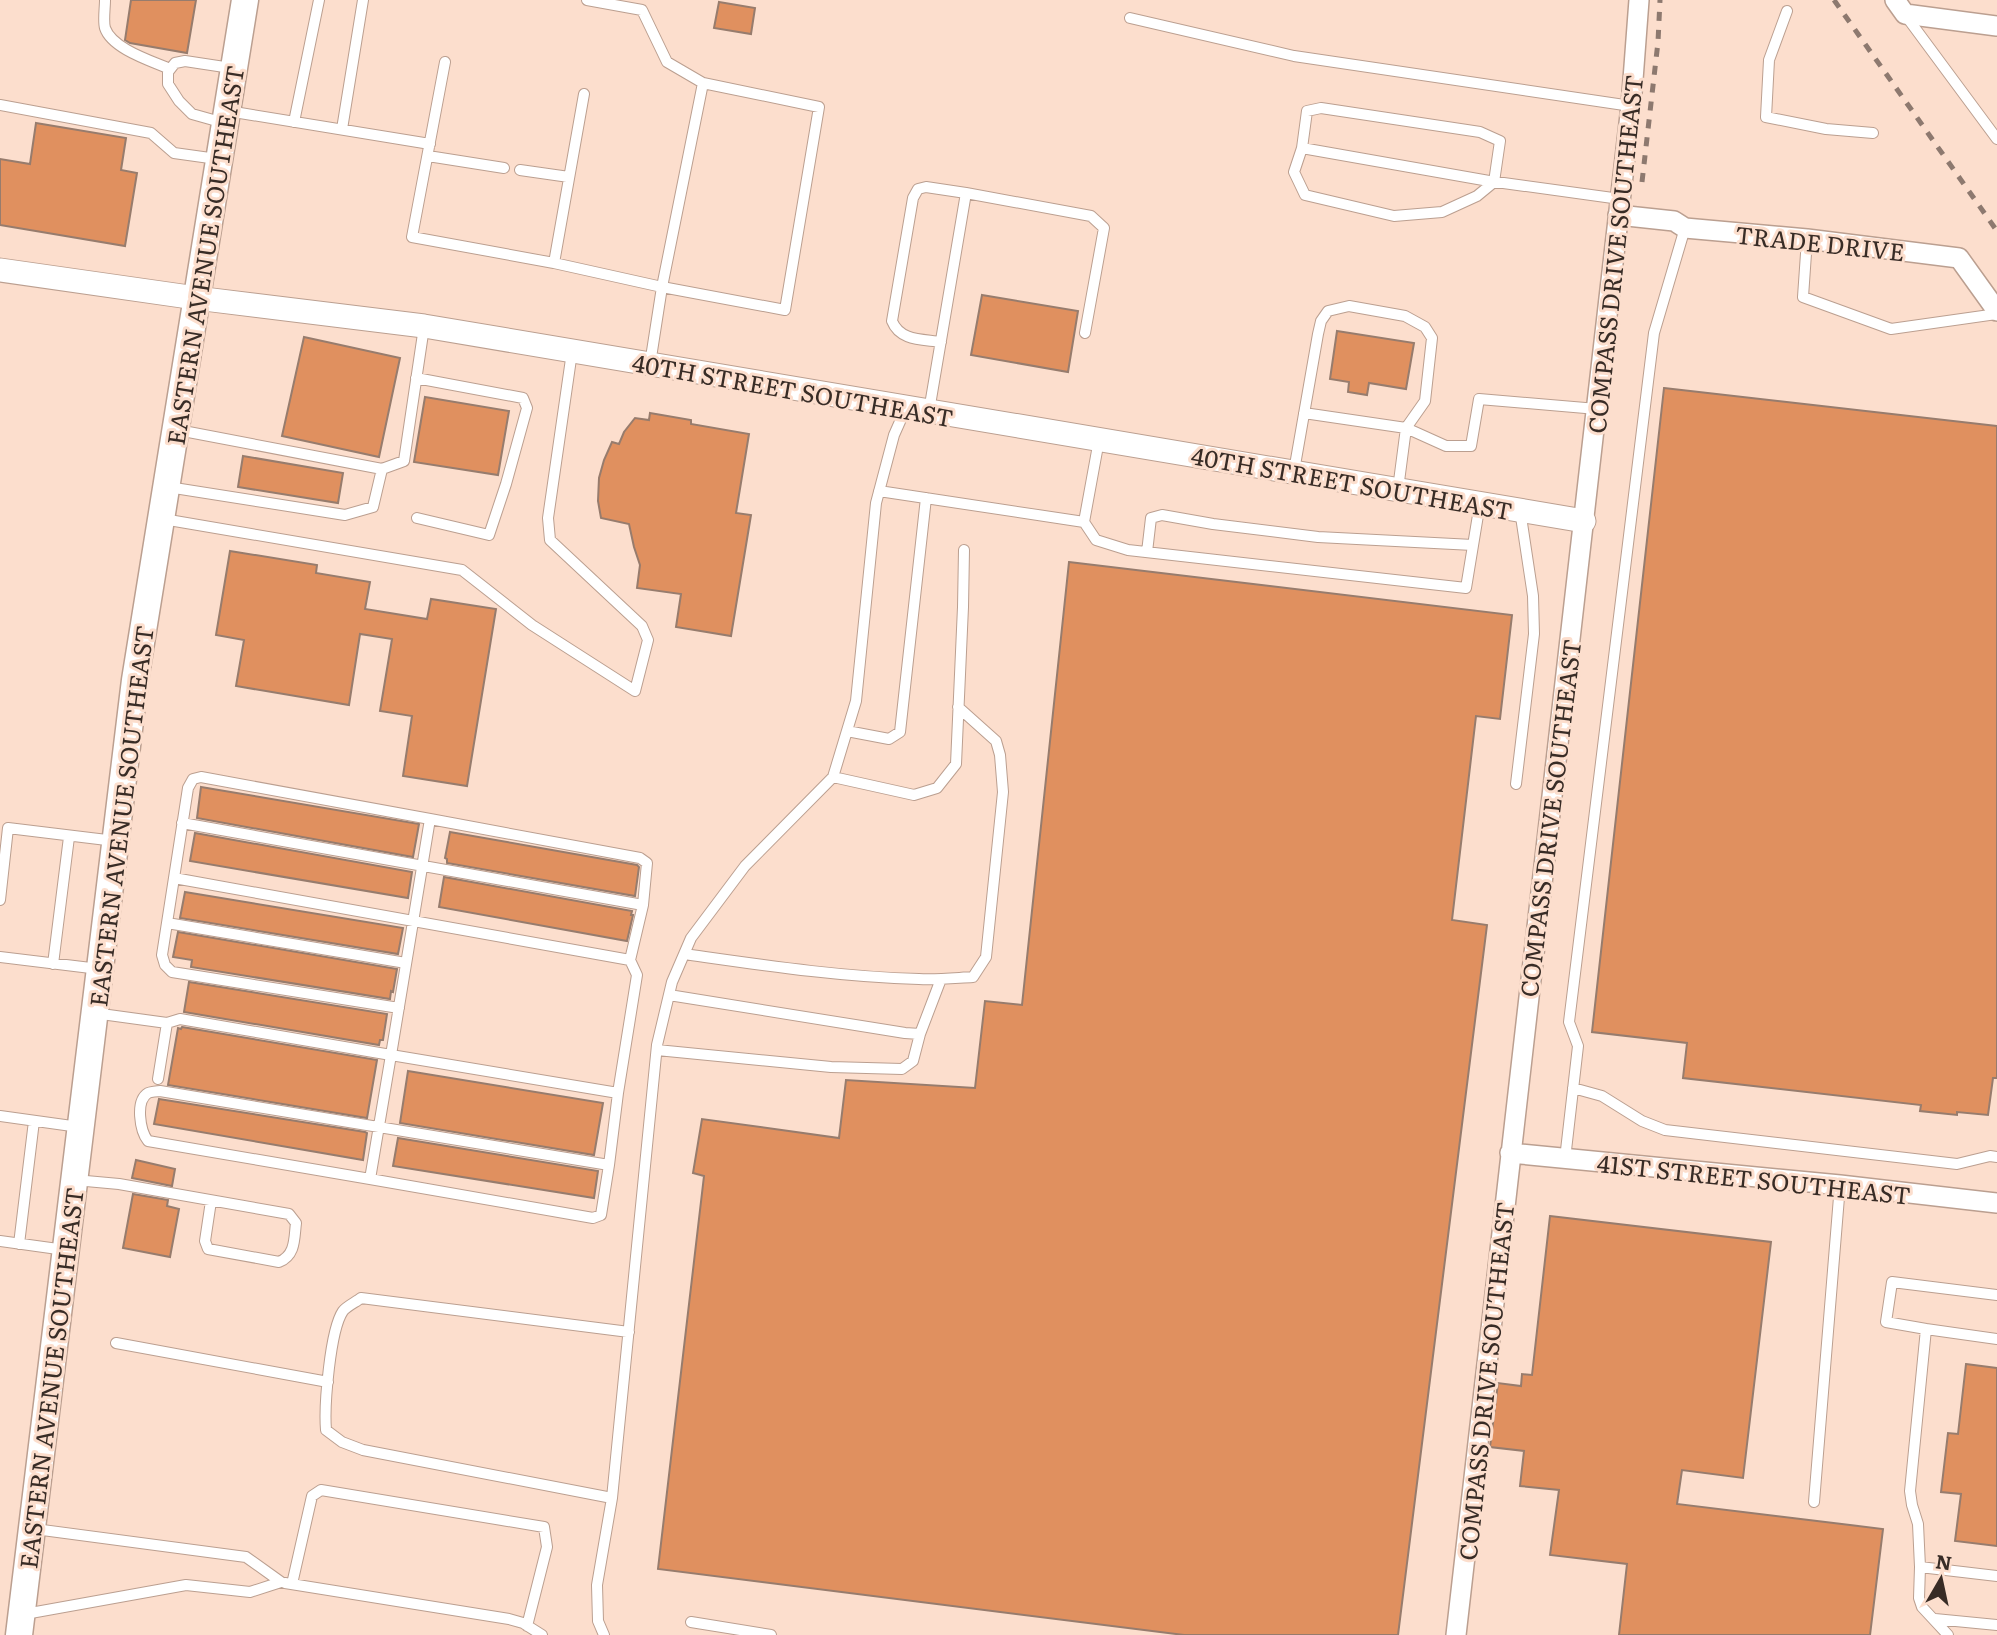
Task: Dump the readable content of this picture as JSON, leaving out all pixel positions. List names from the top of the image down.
{
  "streets": {
    "main road": ["EASTERN AVENUE SOUTHEAST"],
    "street": [
      "TRADE DRIVE",
      "COMPASS DRIVE SOUTHEAST",
      "40TH STREET SOUTHEAST",
      "41ST STREET SOUTHEAST"
    ]
  },
  "crossings": [
    ["TRADE DRIVE", "COMPASS DRIVE SOUTHEAST"],
    ["COMPASS DRIVE SOUTHEAST", "40TH STREET SOUTHEAST"],
    ["COMPASS DRIVE SOUTHEAST", "41ST STREET SOUTHEAST"],
    ["EASTERN AVENUE SOUTHEAST", "40TH STREET SOUTHEAST"]
  ],
  "north": "top"
}
